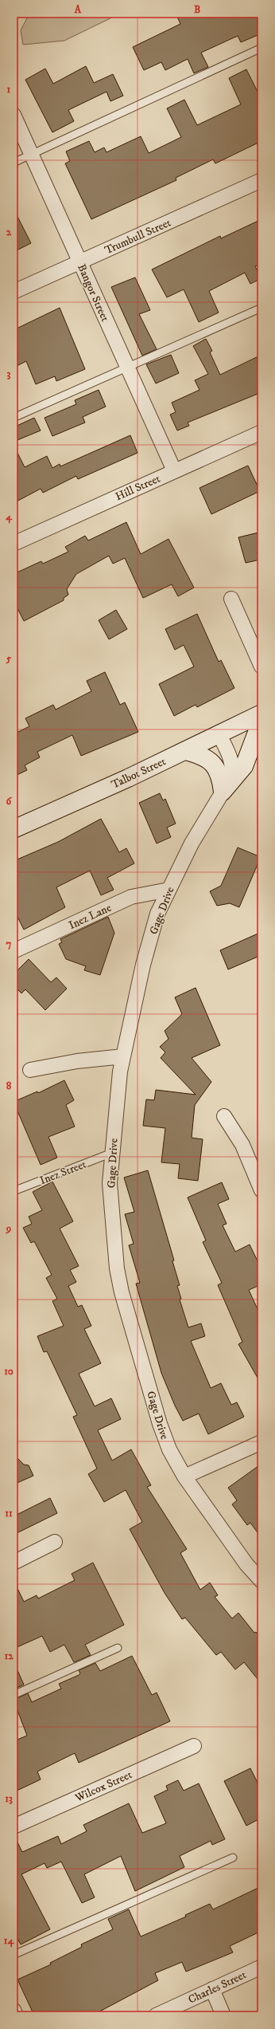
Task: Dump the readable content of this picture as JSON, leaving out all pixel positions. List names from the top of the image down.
{
  "streets": {
    "main road": ["Talbot Street"],
    "street": [
      "Trumbull Street",
      "Bangor Street",
      "Hill Street",
      "Gage Drive",
      "Inez Lane",
      "Wilcox Street",
      "Charles Street"
    ],
    "lane": ["Inez Street"]
  },
  "crossings": [
    ["Trumbull Street", "Bangor Street"],
    ["Bangor Street", "Hill Street"],
    ["Talbot Street", "Gage Drive"],
    ["Gage Drive", "Inez Lane"],
    ["Gage Drive", "Inez Street"]
  ],
  "grid": {
    "columns": ["A", "B"],
    "rows": [
      "1",
      "2",
      "3",
      "4",
      "5",
      "6",
      "7",
      "8",
      "9",
      "10",
      "11",
      "12",
      "13",
      "14"
    ]
  }
}
